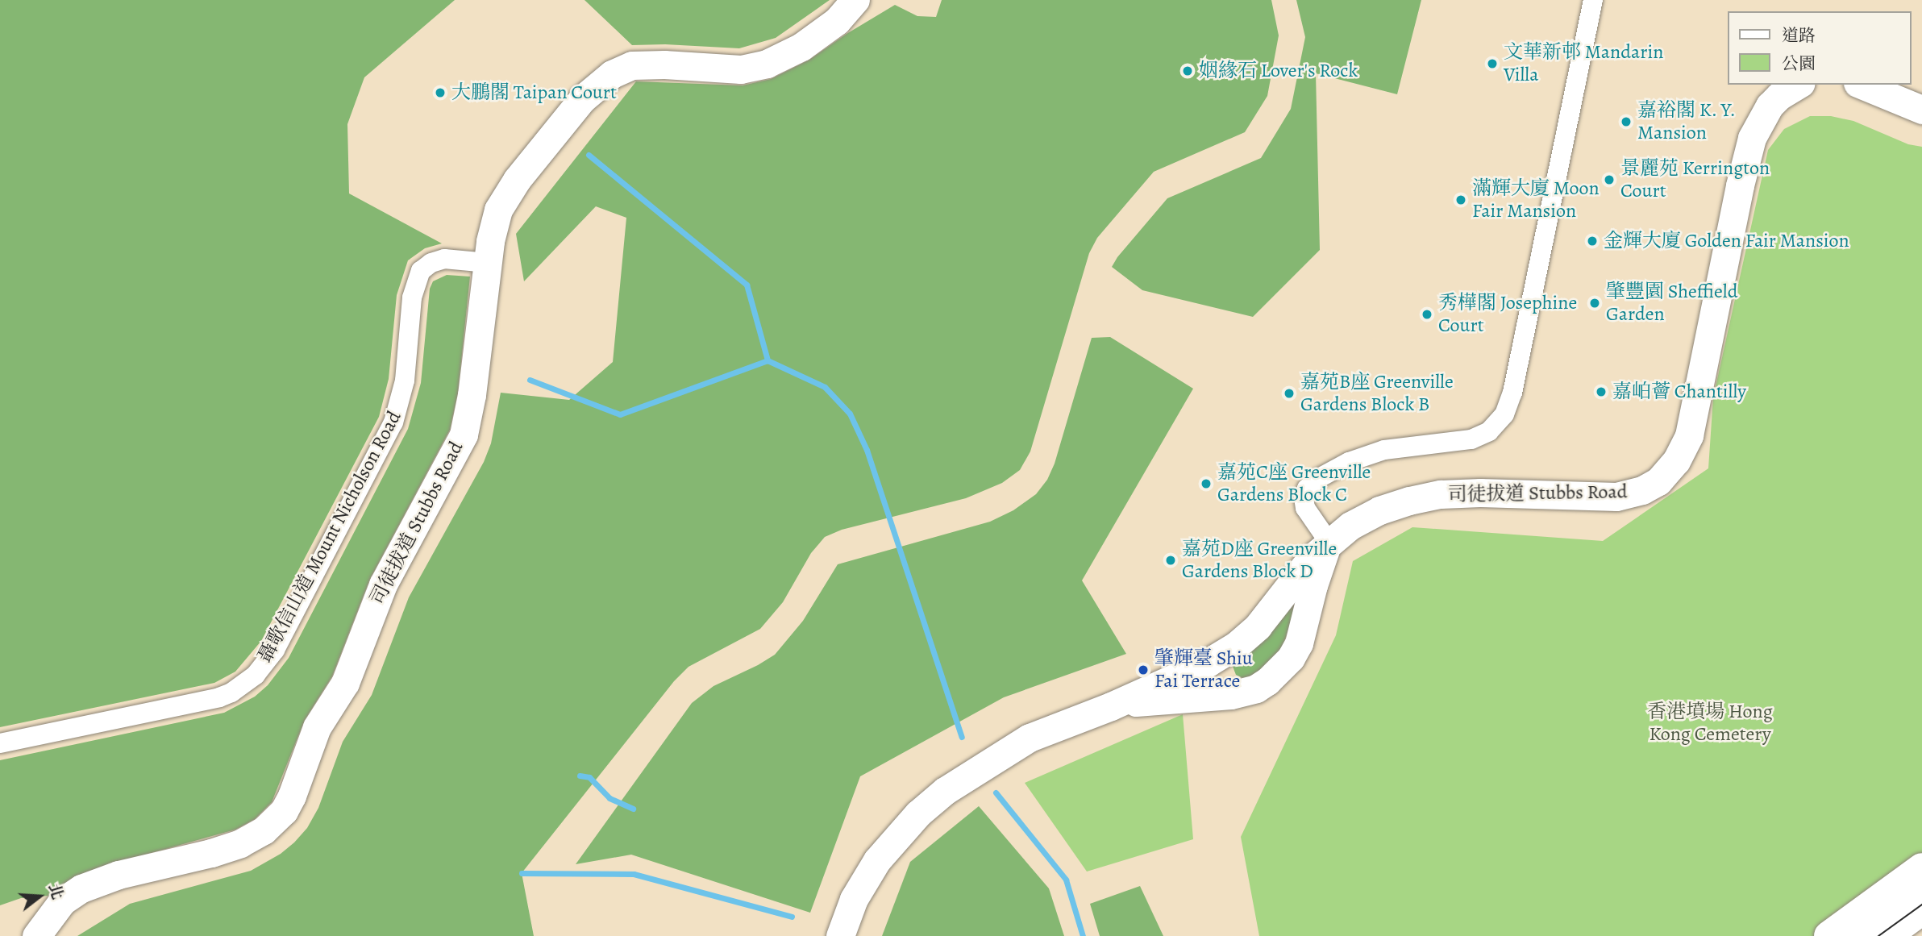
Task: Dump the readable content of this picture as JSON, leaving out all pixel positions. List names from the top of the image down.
{
  "streets": {
    "main road": ["司徒拔道 Stubbs Road"],
    "street": ["聶歌信山道 Mount Nicholson Road"]
  },
  "crossings": [
    ["司徒拔道 Stubbs Road", "聶歌信山道 Mount Nicholson Road"]
  ],
  "parks": ["香港墳場 Hong Kong Cemetery"],
  "places": [
    "文華新邨 Mandarin Villa",
    "姻緣石 Lover's Rock",
    "大鵬閣 Taipan Court",
    "嘉裕閣 K. Y. Mansion",
    "景麗苑 Kerrington Court",
    "滿輝大廈 Moon Fair Mansion",
    "金輝大廈 Golden Fair Mansion",
    "肇豐園 Sheffield Garden",
    "秀樺閣 Josephine Court",
    "嘉岶薈 Chantilly",
    "嘉苑B座 Greenville Gardens Block B",
    "嘉苑C座 Greenville Gardens Block C",
    "嘉苑D座 Greenville Gardens Block D",
    "肇輝臺 Shiu Fai Terrace"
  ],
  "legend": ["道路", "公園"],
  "north": "right"
}
